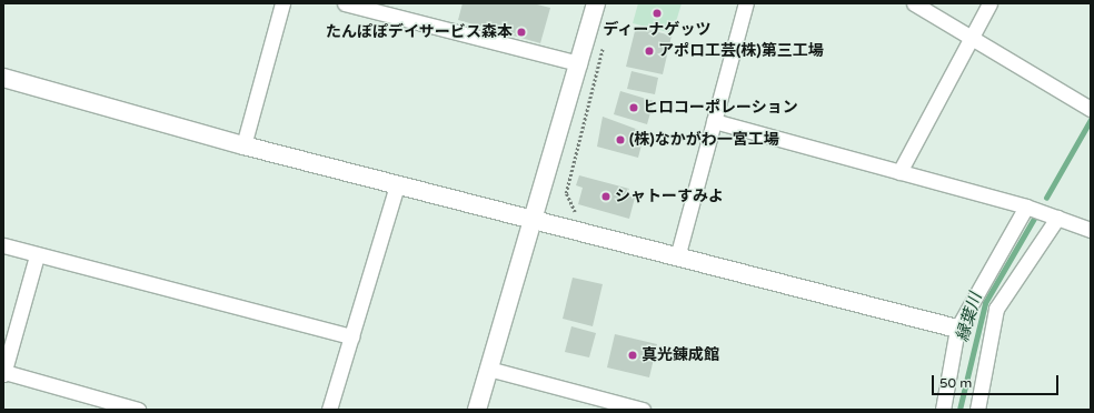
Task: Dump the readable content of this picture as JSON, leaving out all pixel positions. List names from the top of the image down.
{
  "water": ["縁葉川"],
  "places": [
    "ディーナゲッツ",
    "たんぽぽデイサービス森本",
    "アポロ工芸(株)第三工場",
    "ヒロコーポレーション",
    "(株)なかがわ一宮工場",
    "シャトーすみよ",
    "真光錬成館"
  ],
  "scale_bar": "50 m"
}
